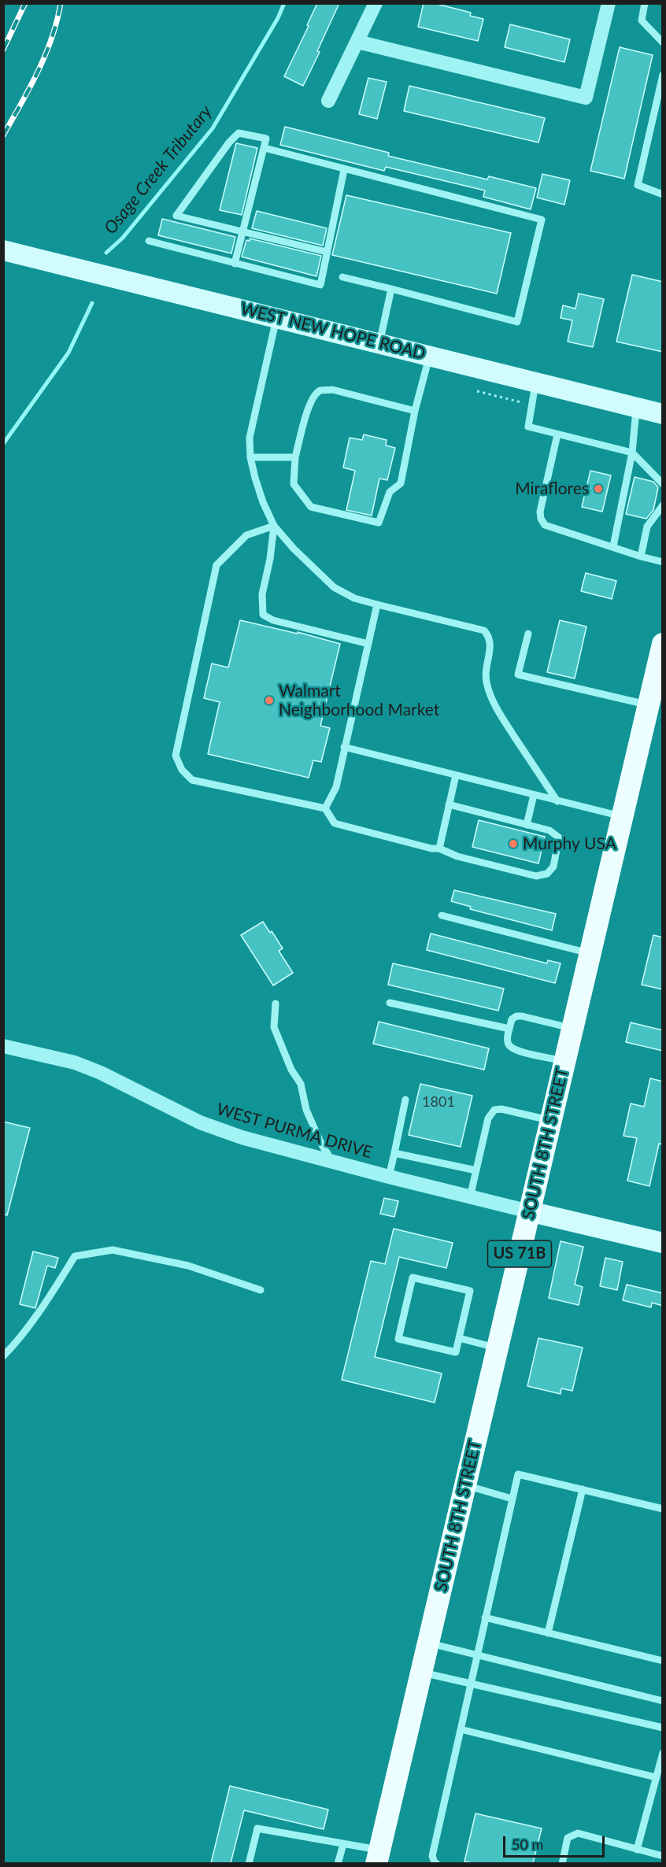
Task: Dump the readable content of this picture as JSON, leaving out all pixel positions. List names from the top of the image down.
{
  "streets": {
    "main road": ["WEST NEW HOPE ROAD", "SOUTH 8TH STREET", "US 71B"],
    "street": ["WEST PURMA DRIVE"]
  },
  "crossings": [
    ["WEST PURMA DRIVE", "SOUTH 8TH STREET"]
  ],
  "water": ["Osage Creek Tributary"],
  "places": ["Miraflores", "Walmart Neighborhood Market", "Murphy USA"],
  "house_numbers": ["1801"],
  "scale_bar": "50 m"
}
